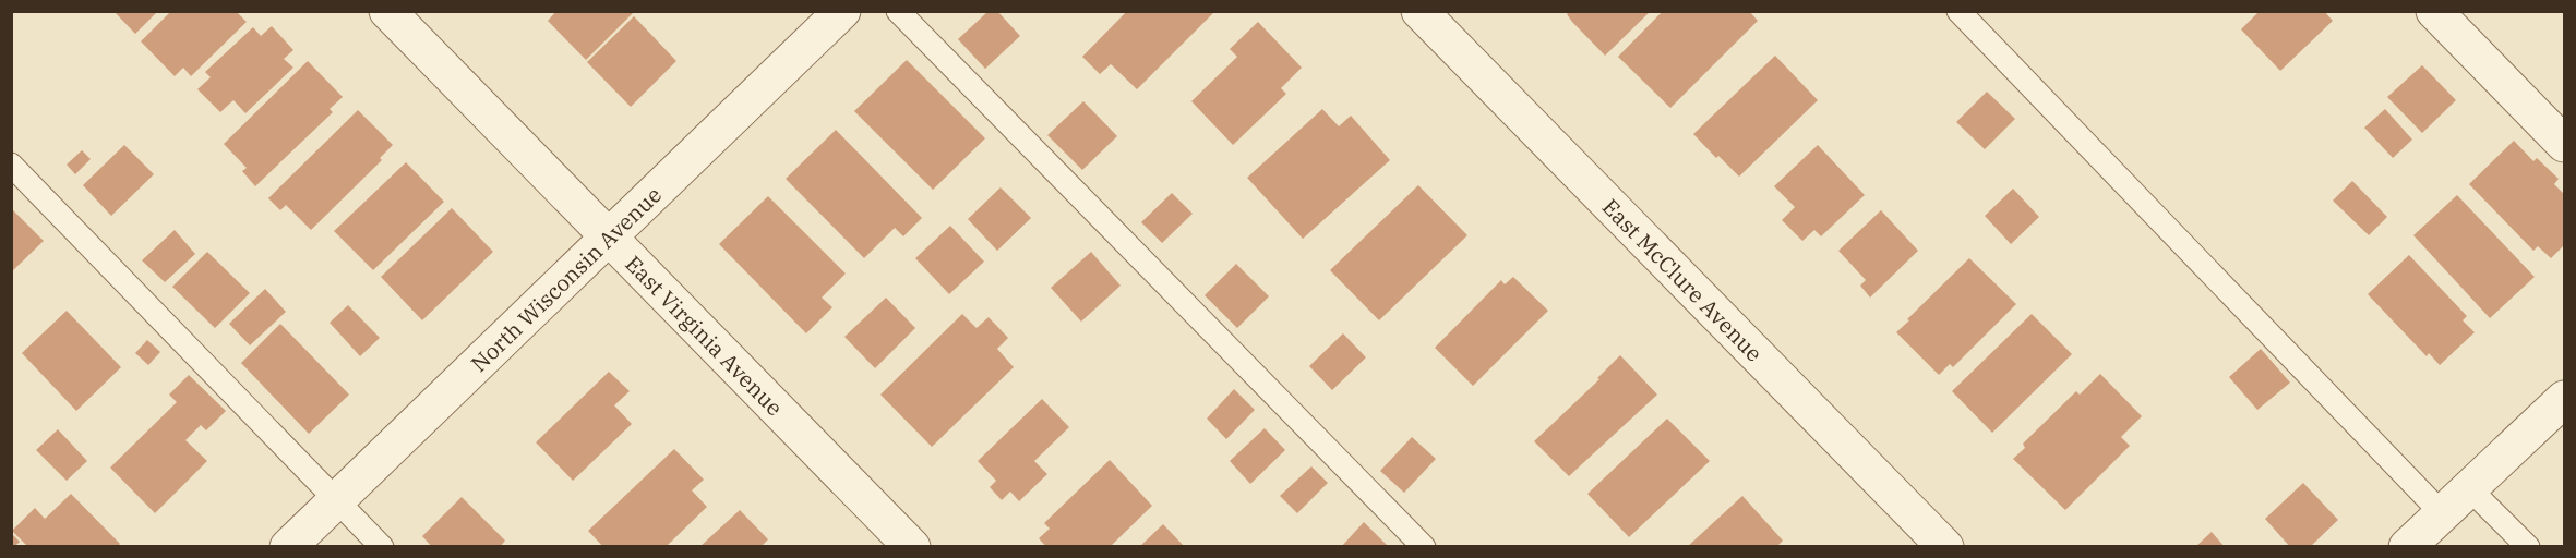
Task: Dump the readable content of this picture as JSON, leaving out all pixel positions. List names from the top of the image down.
{
  "streets": {
    "street": ["East McClure Avenue", "North Wisconsin Avenue", "East Virginia Avenue"]
  },
  "crossings": [
    ["North Wisconsin Avenue", "East Virginia Avenue"]
  ]
}
